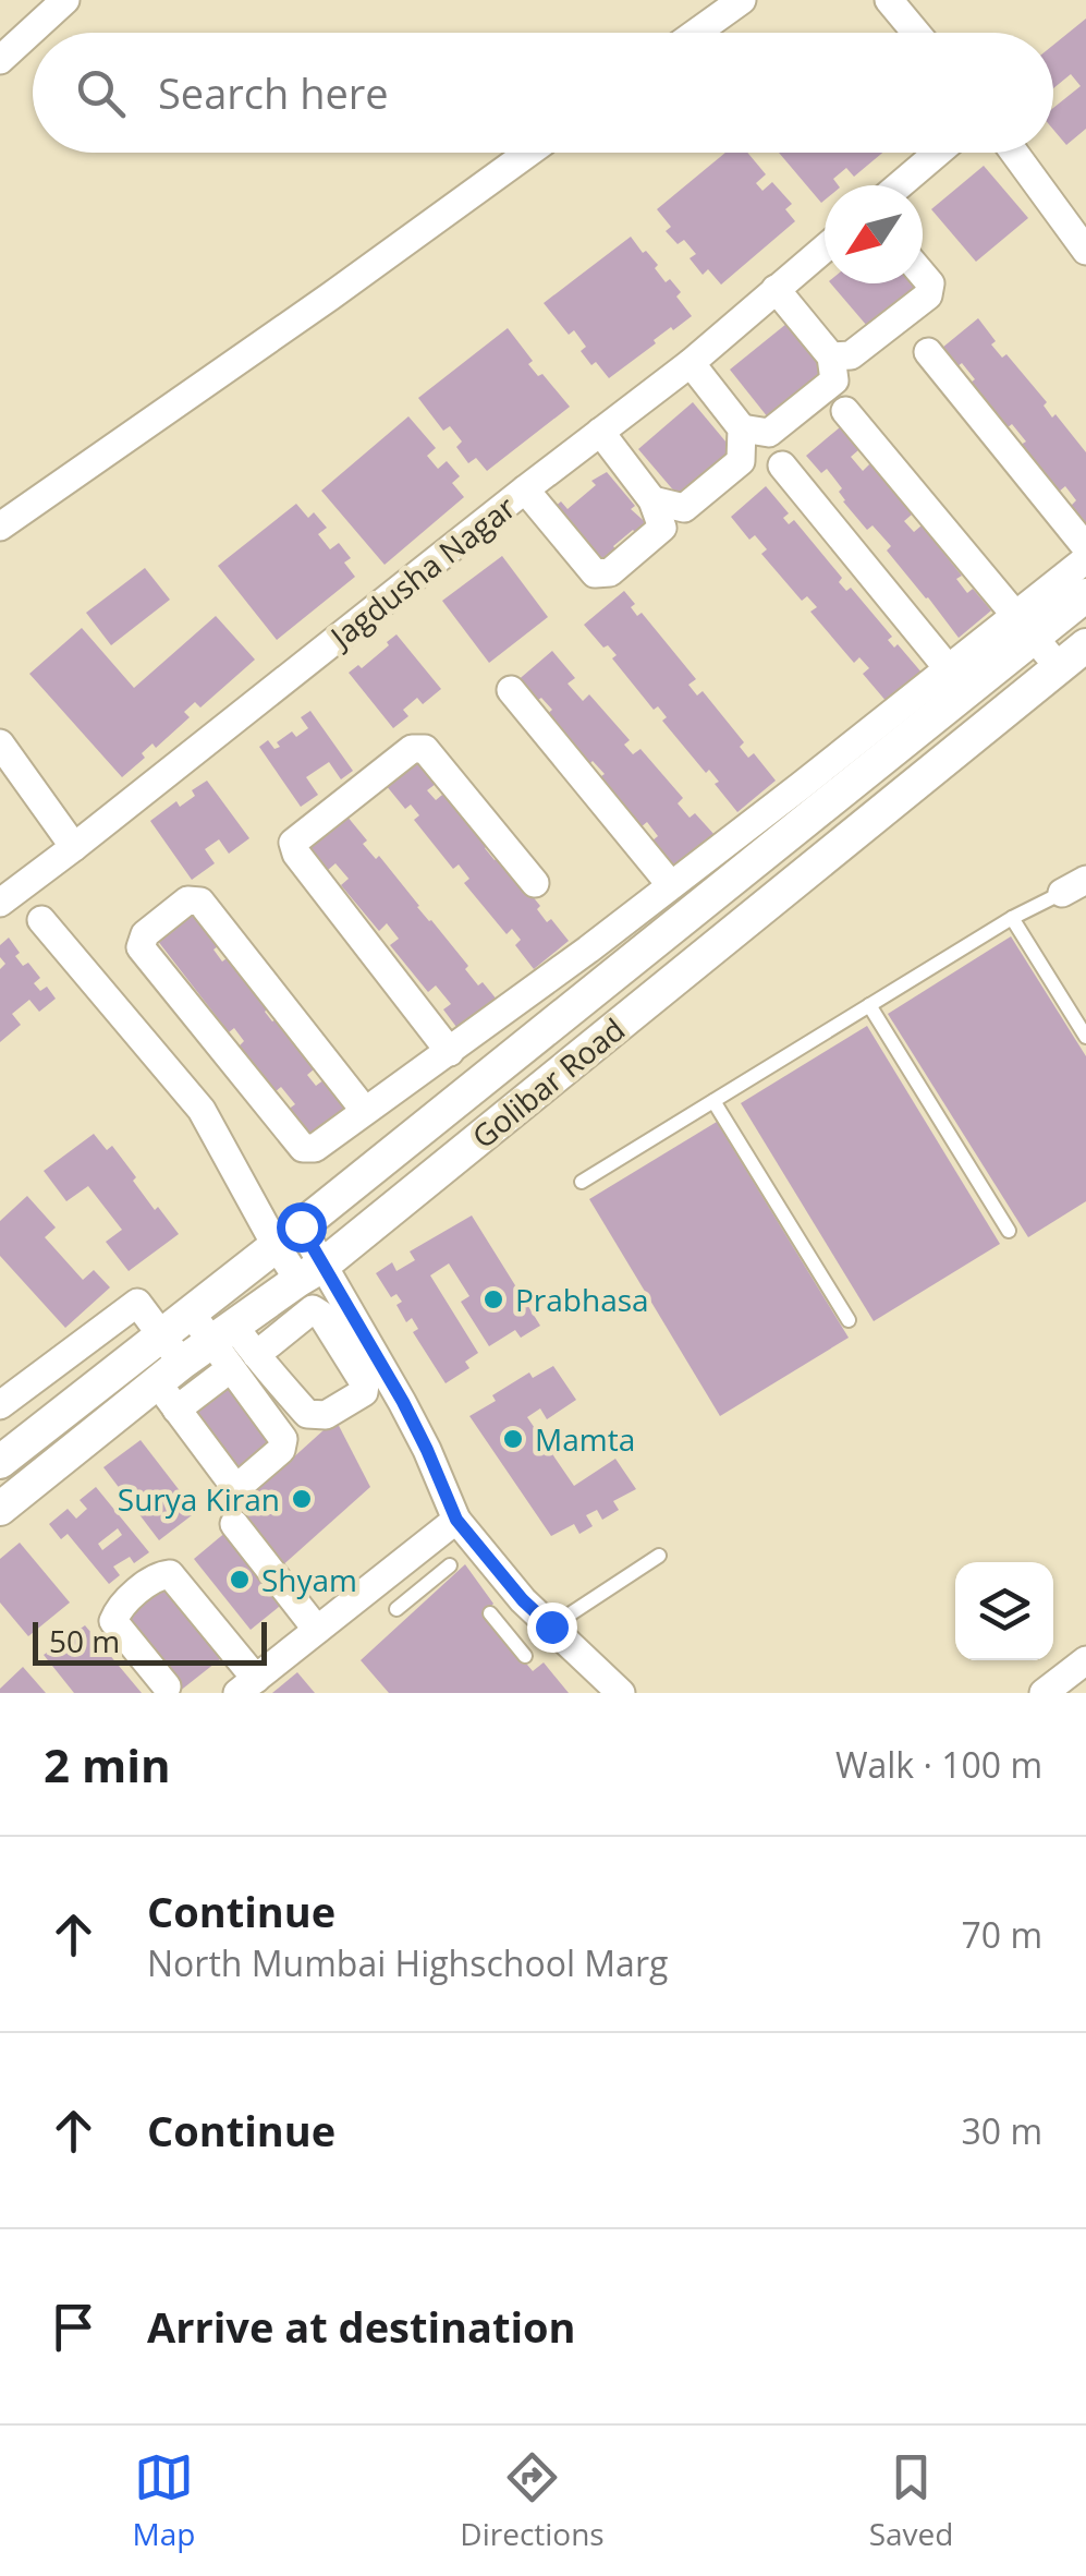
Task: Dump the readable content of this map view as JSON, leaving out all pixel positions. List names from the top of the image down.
{
  "streets": {
    "street": ["Jagdusha Nagar", "Golibar Road"]
  },
  "places": [
    "Prabhasa",
    "Mamta",
    "Surya Kiran",
    "Shyam"
  ],
  "scale_bar": "50 m",
  "north": "bottom left",
  "page": {
    "search": "Search here",
    "scale": "50 m",
    "heading": ["2 min", "Walk · 100 m"],
    "list": [
      ["Continue", "North Mumbai Highschool Marg", "70 m"],
      ["Continue", "30 m"],
      "Arrive at destination"
    ],
    "nav": ["Map", "Directions", "Saved"]
  }
}
